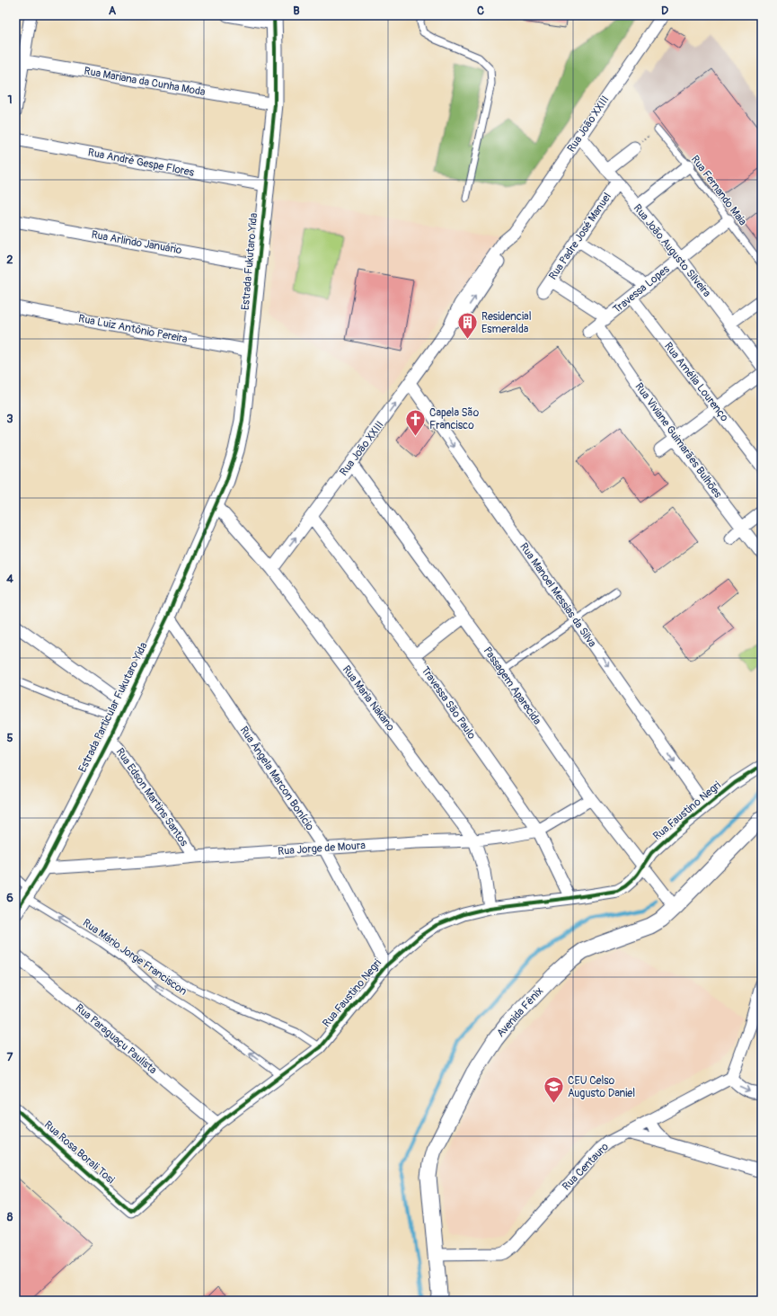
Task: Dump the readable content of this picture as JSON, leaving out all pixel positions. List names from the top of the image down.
{
  "streets": {
    "street": [
      "Rua Mariana da Cunha Moda",
      "Rua João XXIII",
      "Rua André Gespe Flores",
      "Rua Padre José Manuel",
      "Rua Arlindo Januário",
      "Rua João Augusto Silveira",
      "Estrada Fukutaro Yida",
      "Travessa Lopes",
      "Rua Luiz Antônio Pereira",
      "Rua Amélia Lourenço",
      "Rua Viviane Guimarães Bulhões",
      "Rua Manoel Messias da Silva",
      "Passagem Aparecida",
      "Rua Maria Nakano",
      "Travessa São Paulo",
      "Estrada Particular Fukutaro Yida",
      "Rua Ângela Marcon Bonício",
      "Rua Edson Martins Santos",
      "Rua Faustino Negri",
      "Rua Jorge de Moura",
      "Avenida Fênix",
      "Rua Paraguaçu Paulista",
      "Rua Rosa Borali Tosi",
      "Rua Centauro"
    ],
    "lane": ["Rua Fernando Maia", "Rua Mário Jorge Franciscon"]
  },
  "crossings": [
    ["Rua Mariana da Cunha Moda", "Estrada Fukutaro Yida"],
    ["Rua João XXIII", "Rua João Augusto Silveira"],
    ["Rua João XXIII", "Rua Manoel Messias da Silva"],
    ["Rua João XXIII", "Passagem Aparecida"],
    ["Rua João XXIII", "Rua Maria Nakano"],
    ["Rua João XXIII", "Travessa São Paulo"],
    ["Rua André Gespe Flores", "Estrada Fukutaro Yida"],
    ["Rua Fernando Maia", "Travessa Lopes"],
    ["Rua Padre José Manuel", "Rua João Augusto Silveira"],
    ["Rua Padre José Manuel", "Rua Viviane Guimarães Bulhões"],
    ["Rua Arlindo Januário", "Estrada Fukutaro Yida"],
    ["Rua João Augusto Silveira", "Travessa Lopes"],
    ["Estrada Fukutaro Yida", "Rua Luiz Antônio Pereira"],
    ["Estrada Fukutaro Yida", "Rua Maria Nakano"],
    ["Estrada Fukutaro Yida", "Estrada Particular Fukutaro Yida"],
    ["Travessa Lopes", "Rua Amélia Lourenço"],
    ["Travessa Lopes", "Rua Viviane Guimarães Bulhões"],
    ["Rua Manoel Messias da Silva", "Rua Faustino Negri"],
    ["Passagem Aparecida", "Rua Faustino Negri"],
    ["Passagem Aparecida", "Rua Jorge de Moura"],
    ["Passagem Aparecida", "Avenida Fênix"],
    ["Rua Maria Nakano", "Estrada Particular Fukutaro Yida"],
    ["Rua Maria Nakano", "Rua Faustino Negri"],
    ["Rua Maria Nakano", "Rua Jorge de Moura"],
    ["Travessa São Paulo", "Rua Faustino Negri"],
    ["Travessa São Paulo", "Rua Jorge de Moura"],
    ["Estrada Particular Fukutaro Yida", "Rua Ângela Marcon Bonício"],
    ["Estrada Particular Fukutaro Yida", "Rua Edson Martins Santos"],
    ["Estrada Particular Fukutaro Yida", "Rua Jorge de Moura"],
    ["Estrada Particular Fukutaro Yida", "Rua Mário Jorge Franciscon"],
    ["Rua Ângela Marcon Bonício", "Rua Faustino Negri"],
    ["Rua Ângela Marcon Bonício", "Rua Jorge de Moura"],
    ["Rua Edson Martins Santos", "Rua Jorge de Moura"],
    ["Rua Faustino Negri", "Rua Mário Jorge Franciscon"],
    ["Rua Faustino Negri", "Rua Paraguaçu Paulista"],
    ["Rua Faustino Negri", "Rua Rosa Borali Tosi"],
    ["Avenida Fênix", "Rua Centauro"]
  ],
  "one_way": ["Rua Manoel Messias da Silva"],
  "places": {
    "building": ["Residencial Esmeralda"],
    "church": ["Capela São Francisco"],
    "school or university": ["CEU Celso Augusto Daniel"]
  },
  "grid": {
    "columns": [
      "A",
      "B",
      "C",
      "D"
    ],
    "rows": [
      "1",
      "2",
      "3",
      "4",
      "5",
      "6",
      "7",
      "8"
    ]
  }
}
